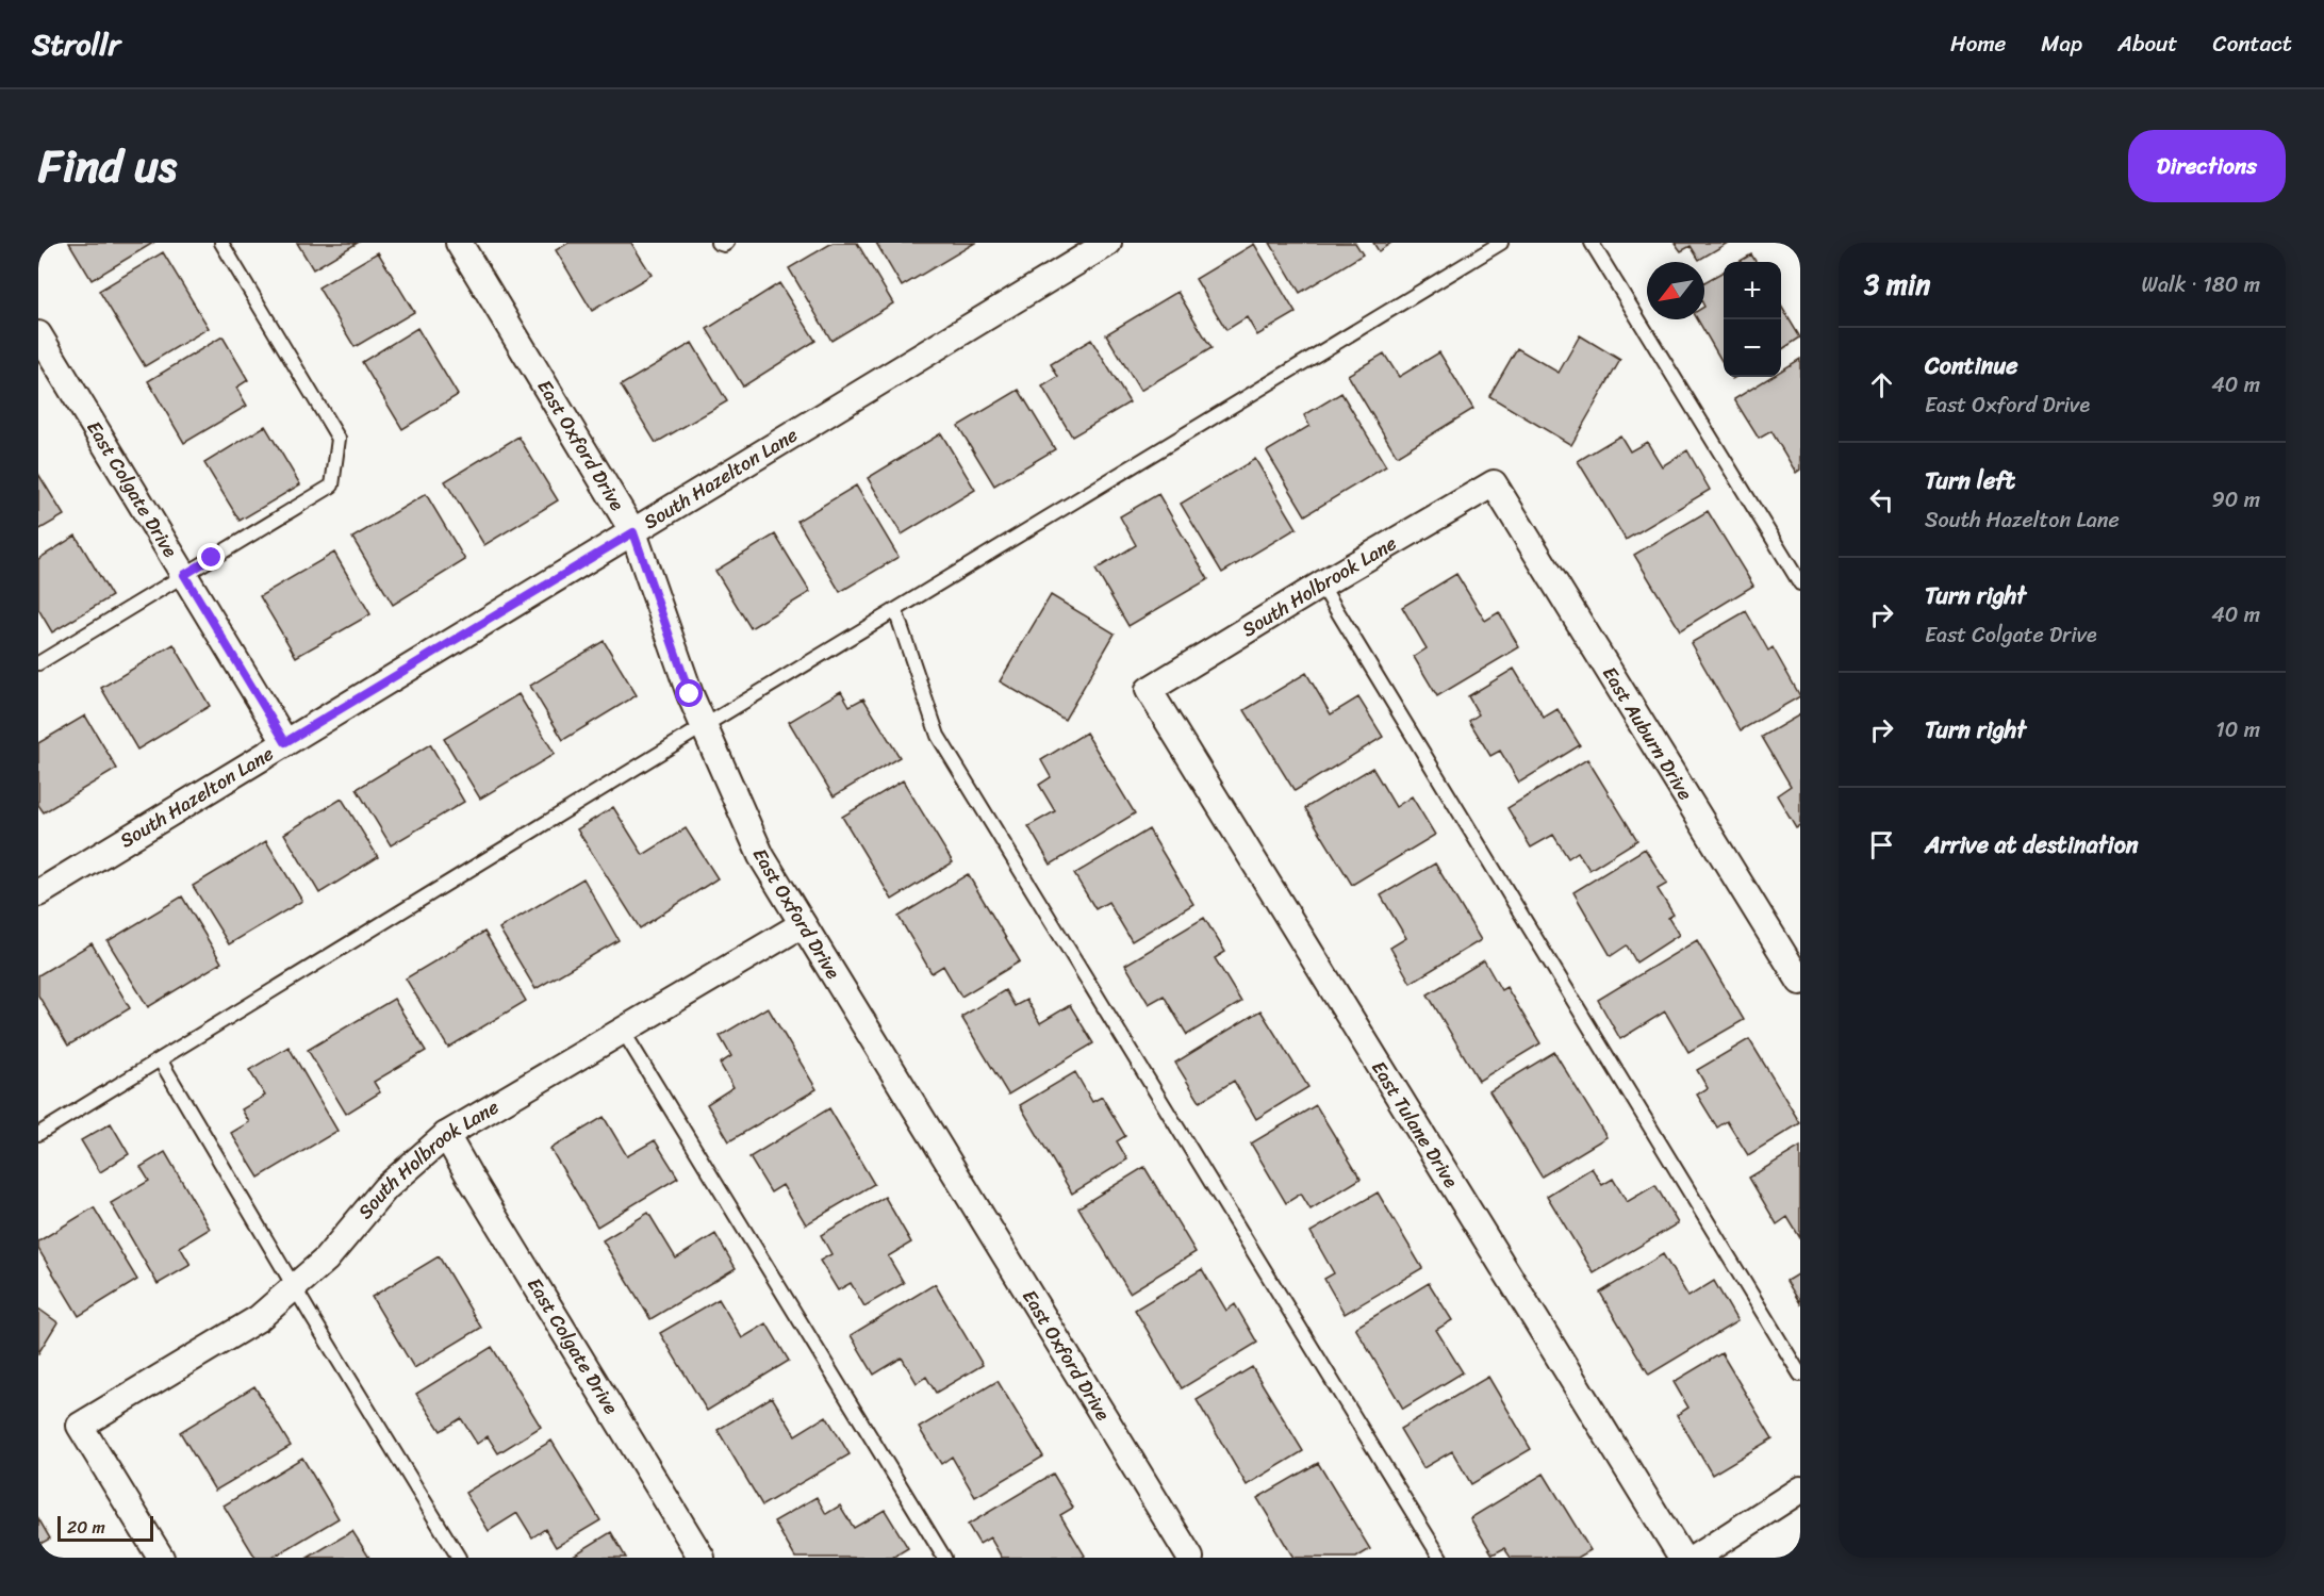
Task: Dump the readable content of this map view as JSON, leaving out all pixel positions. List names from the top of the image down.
{
  "streets": {
    "street": [
      "East Oxford Drive",
      "South Hazelton Lane",
      "East Colgate Drive",
      "South Holbrook Lane",
      "East Auburn Drive",
      "East Tulane Drive"
    ]
  },
  "crossings": [
    ["East Oxford Drive", "South Hazelton Lane"],
    ["East Oxford Drive", "South Holbrook Lane"],
    ["South Hazelton Lane", "East Colgate Drive"],
    ["East Colgate Drive", "South Holbrook Lane"],
    ["South Holbrook Lane", "East Auburn Drive"],
    ["South Holbrook Lane", "East Tulane Drive"]
  ],
  "scale_bar": "20 m",
  "north": "bottom left",
  "page": {
    "header": "Strollr",
    "nav": [
      "Home",
      "Map",
      "About",
      "Contact"
    ],
    "title": "Find us",
    "buttons": "Directions",
    "heading": ["3 min", "Walk · 180 m"],
    "map_buttons": ["+", "−"],
    "list": [
      ["Continue", "East Oxford Drive", "40 m"],
      ["Turn left", "South Hazelton Lane", "90 m"],
      ["Turn right", "East Colgate Drive", "40 m"],
      ["Turn right", "10 m"],
      "Arrive at destination"
    ],
    "scale": "20 m"
  }
}
